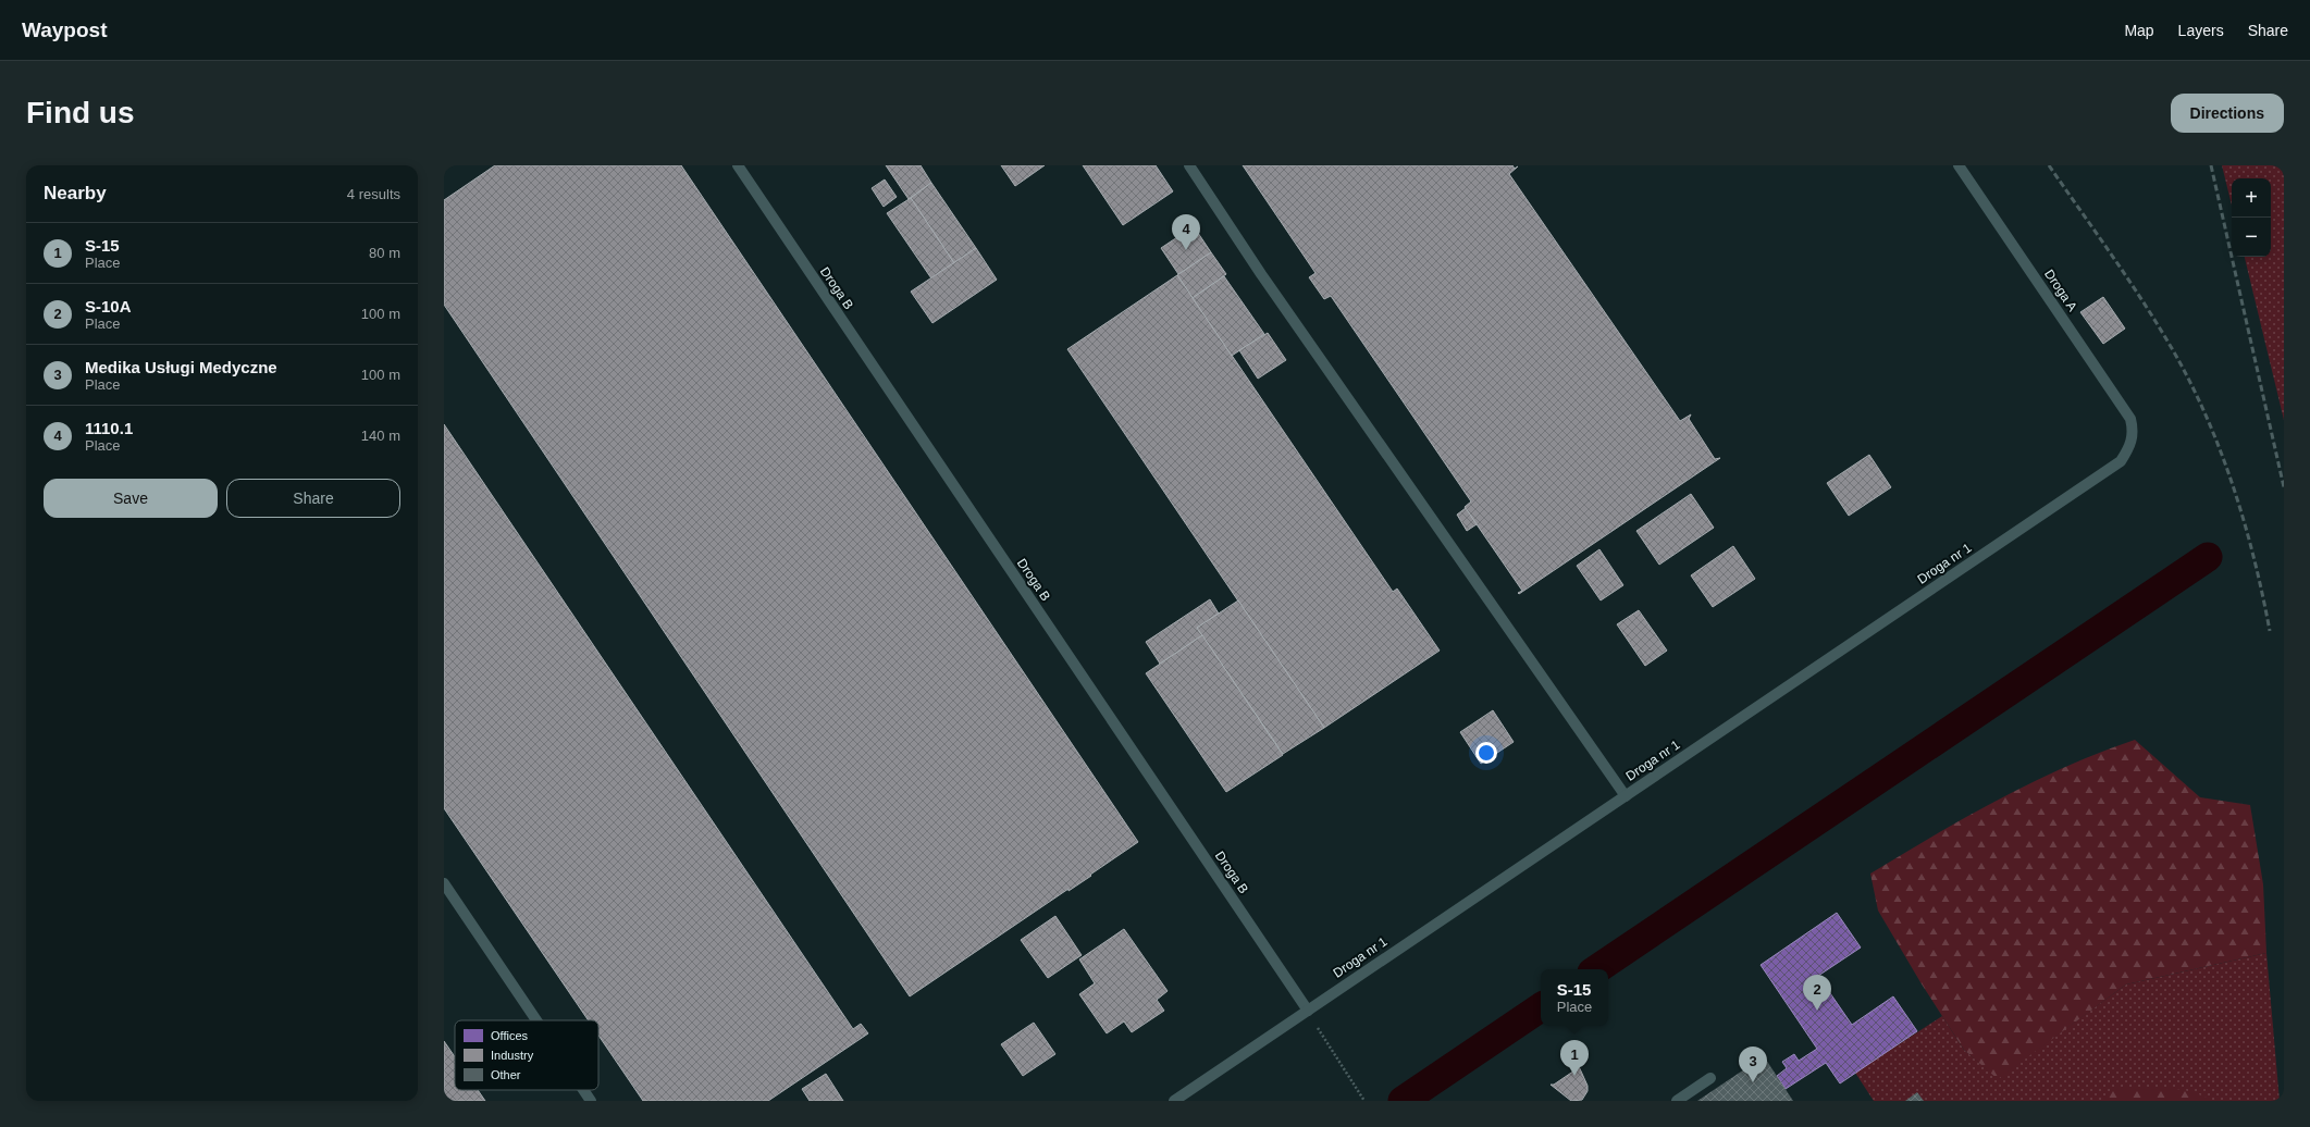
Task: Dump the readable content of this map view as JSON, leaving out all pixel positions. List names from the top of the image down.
{
  "streets": {
    "lane": ["Droga B", "Droga A", "Droga nr 1"]
  },
  "crossings": [
    ["Droga B", "Droga nr 1"],
    ["Droga A", "Droga nr 1"]
  ],
  "legend": ["Offices", "Industry", "Other"],
  "page": {
    "header": "Waypost",
    "nav": ["Map", "Layers", "Share"],
    "buttons": [
      "Directions",
      ["Save", "Share"]
    ],
    "title": "Find us",
    "heading": ["Nearby", "4 results"],
    "map_buttons": ["+", "−"],
    "pins": [
      "4",
      "2",
      "1",
      "3"
    ],
    "list": [
      {
        "mark": "1",
        "name": "S-15",
        "note": "Place",
        "value": "80 m"
      },
      {
        "mark": "2",
        "name": "S-10A",
        "note": "Place",
        "value": "100 m"
      },
      {
        "mark": "3",
        "name": "Medika Usługi Medyczne",
        "note": "Place",
        "value": "100 m"
      },
      {
        "mark": "4",
        "name": "1110.1",
        "note": "Place",
        "value": "140 m"
      }
    ],
    "popup": ["S-15", "Place"]
  }
}
